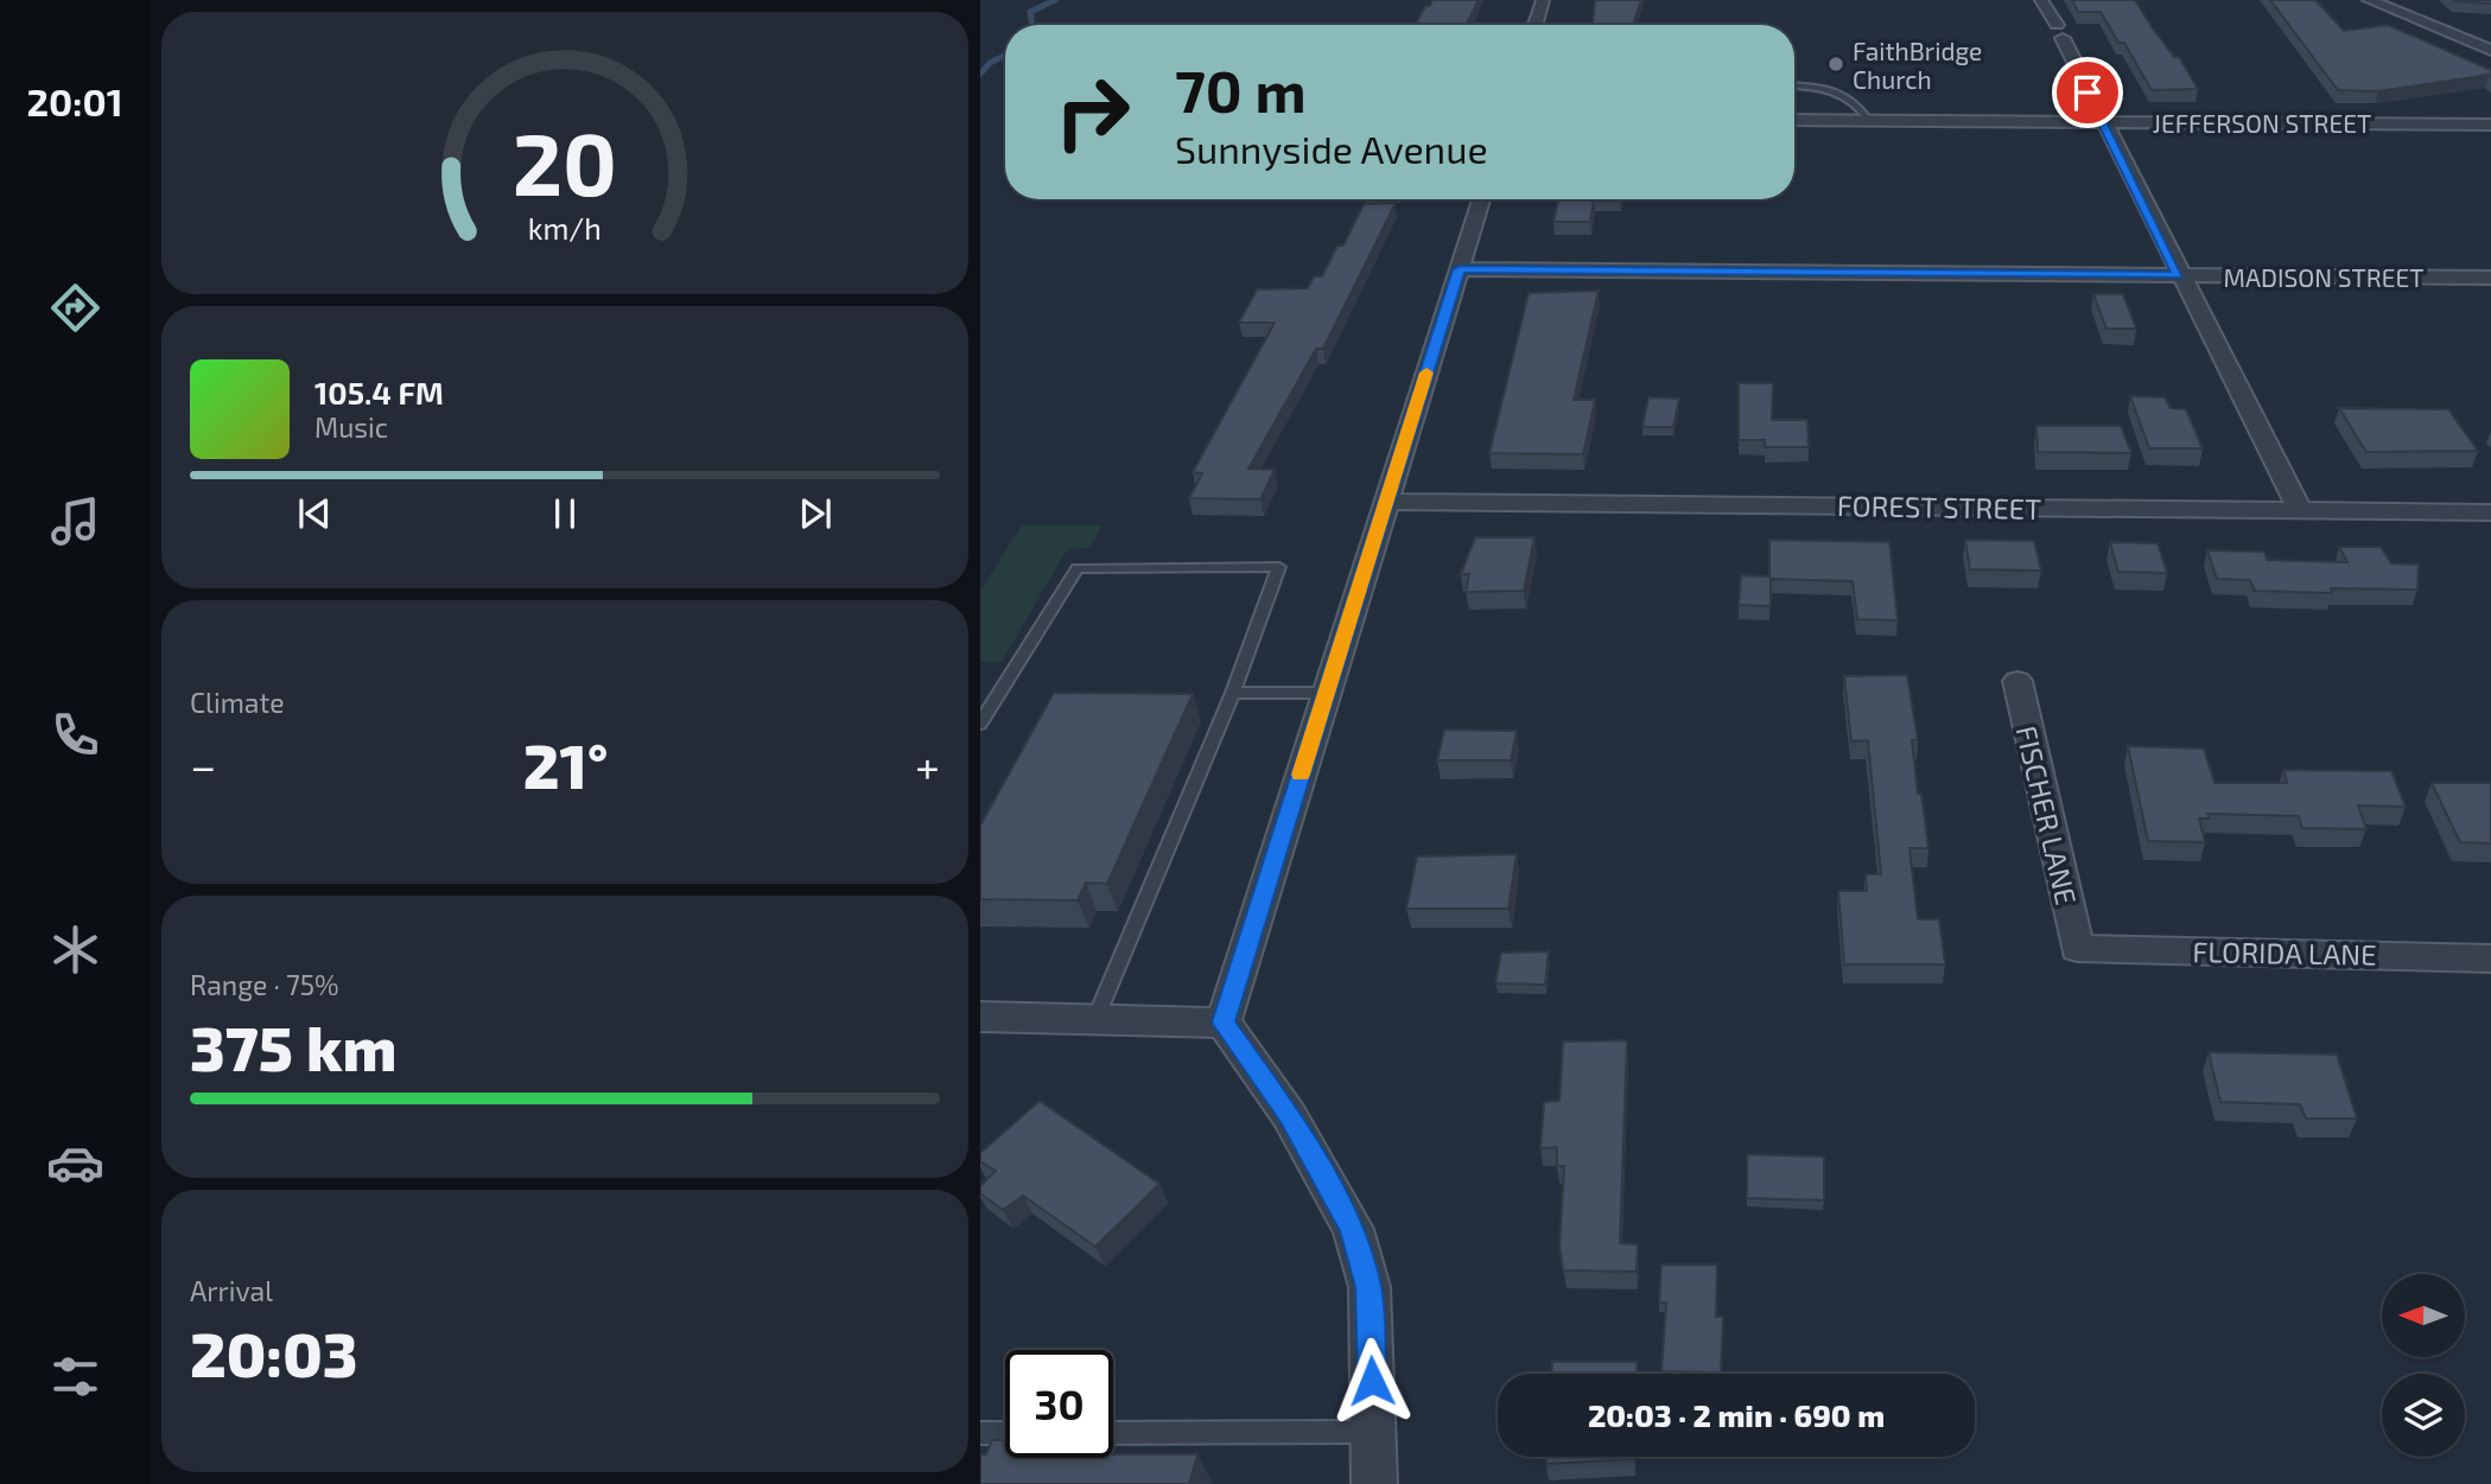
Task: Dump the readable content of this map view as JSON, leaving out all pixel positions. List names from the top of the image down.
{
  "streets": {
    "street": [
      "JEFFERSON STREET",
      "MADISON STREET",
      "FOREST STREET",
      "FISCHER LANE",
      "FLORIDA LANE"
    ]
  },
  "crossings": [
    ["FISCHER LANE", "FLORIDA LANE"]
  ],
  "places": ["FaithBridge Church"],
  "north": "left",
  "page": {
    "tabs": "20:01",
    "turn": ["70 m", "Sunnyside Avenue"],
    "song": ["105.4 FM", "Music"],
    "tile": [
      "Climate",
      ["Range · 75%", "375 km"],
      ["Arrival", "20:03"]
    ],
    "heat": ["−", "21°", "+"],
    "limit": "30",
    "trip": "20:03 · 2 min · 690 m",
    "gauge": ["20", "km/h"]
  }
}
